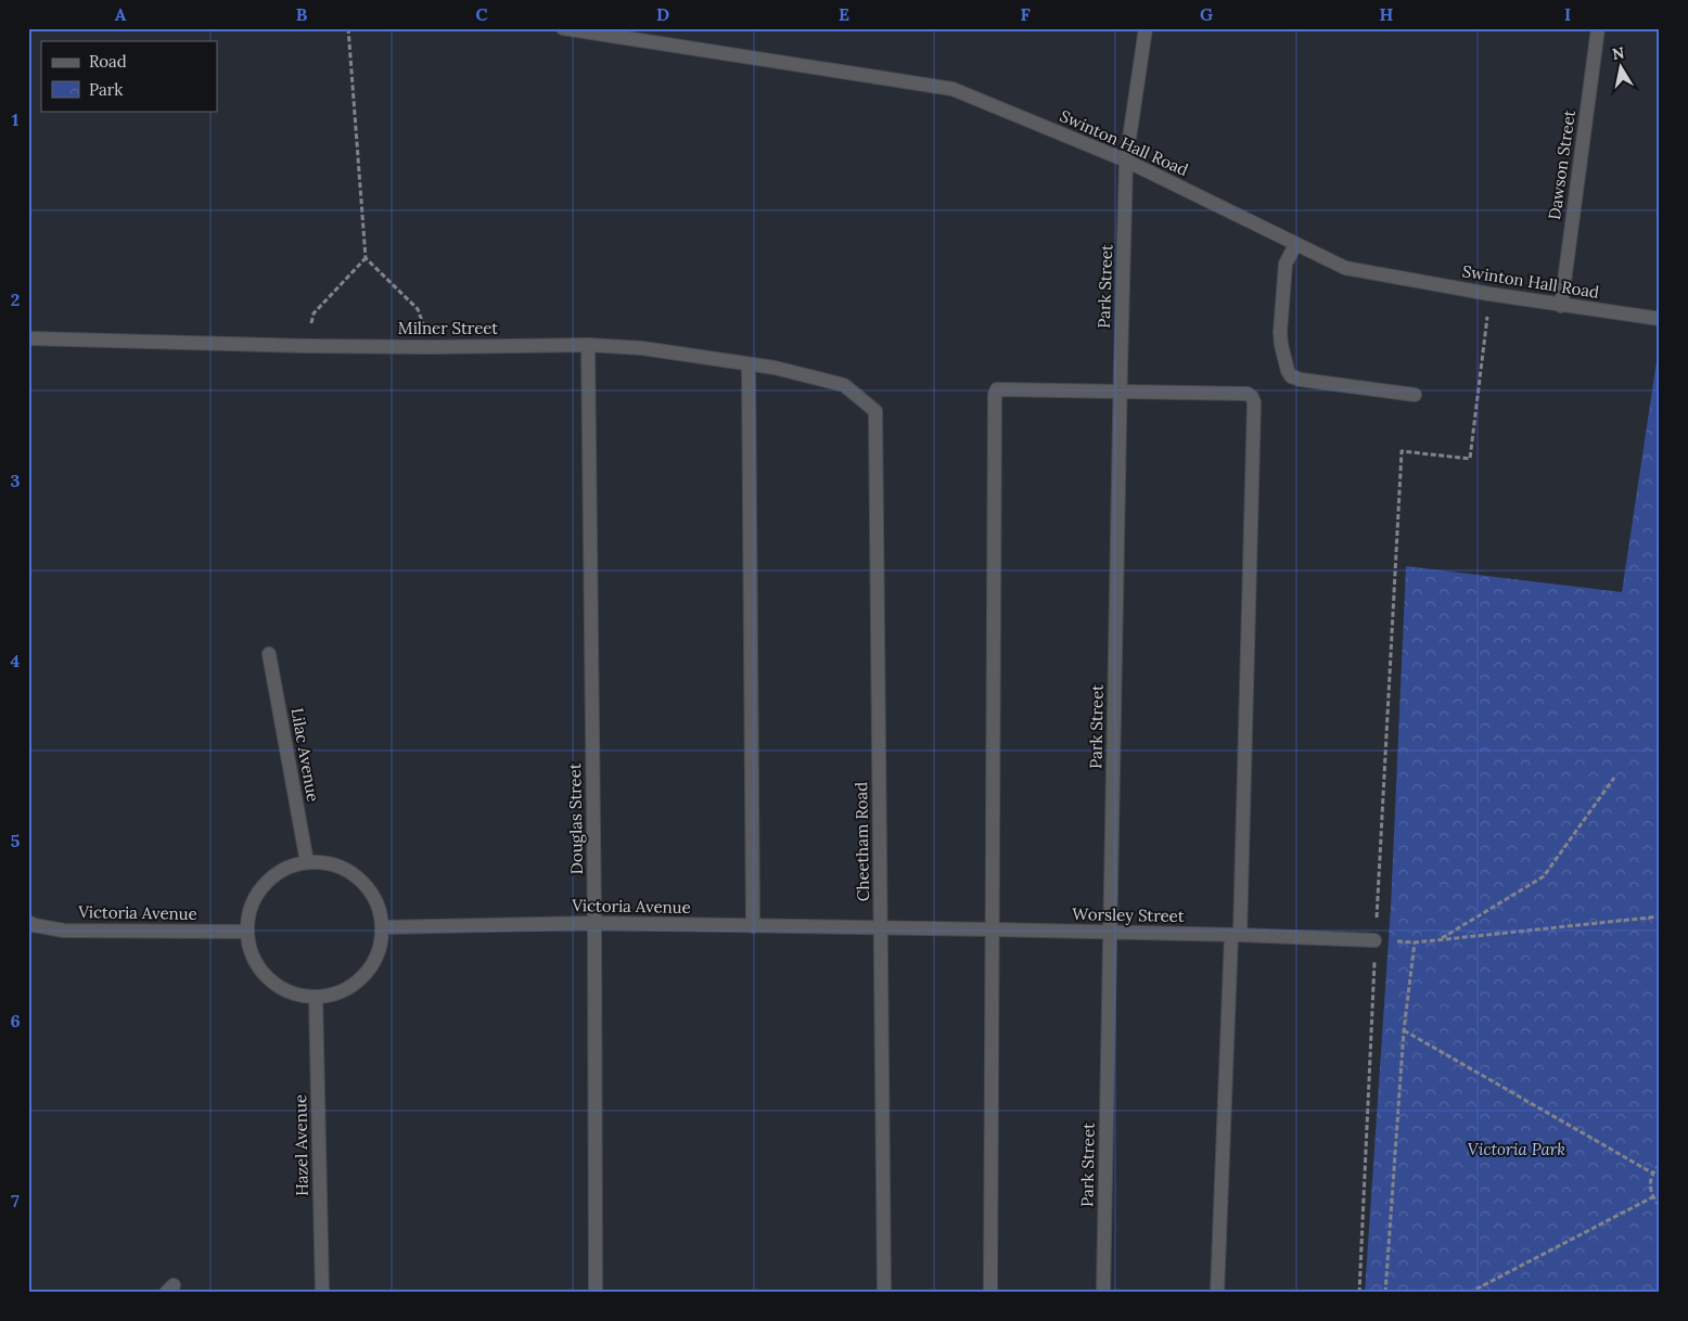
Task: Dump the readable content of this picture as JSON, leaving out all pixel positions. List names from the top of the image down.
{
  "streets": {
    "street": [
      "Swinton Hall Road",
      "Dawson Street",
      "Park Street",
      "Milner Street",
      "Lilac Avenue",
      "Douglas Street",
      "Cheetham Road",
      "Victoria Avenue",
      "Worsley Street",
      "Hazel Avenue"
    ]
  },
  "crossings": [
    ["Swinton Hall Road", "Dawson Street"],
    ["Swinton Hall Road", "Park Street"],
    ["Park Street", "Worsley Street"],
    ["Milner Street", "Douglas Street"],
    ["Milner Street", "Cheetham Road"],
    ["Lilac Avenue", "Victoria Avenue"],
    ["Lilac Avenue", "Hazel Avenue"],
    ["Douglas Street", "Victoria Avenue"],
    ["Cheetham Road", "Victoria Avenue"],
    ["Cheetham Road", "Worsley Street"],
    ["Victoria Avenue", "Worsley Street"],
    ["Victoria Avenue", "Hazel Avenue"]
  ],
  "parks": ["Victoria Park"],
  "legend": ["Road", "Park"],
  "north": "top",
  "grid": {
    "columns": [
      "A",
      "B",
      "C",
      "D",
      "E",
      "F",
      "G",
      "H",
      "I"
    ],
    "rows": [
      "1",
      "2",
      "3",
      "4",
      "5",
      "6",
      "7"
    ]
  }
}
